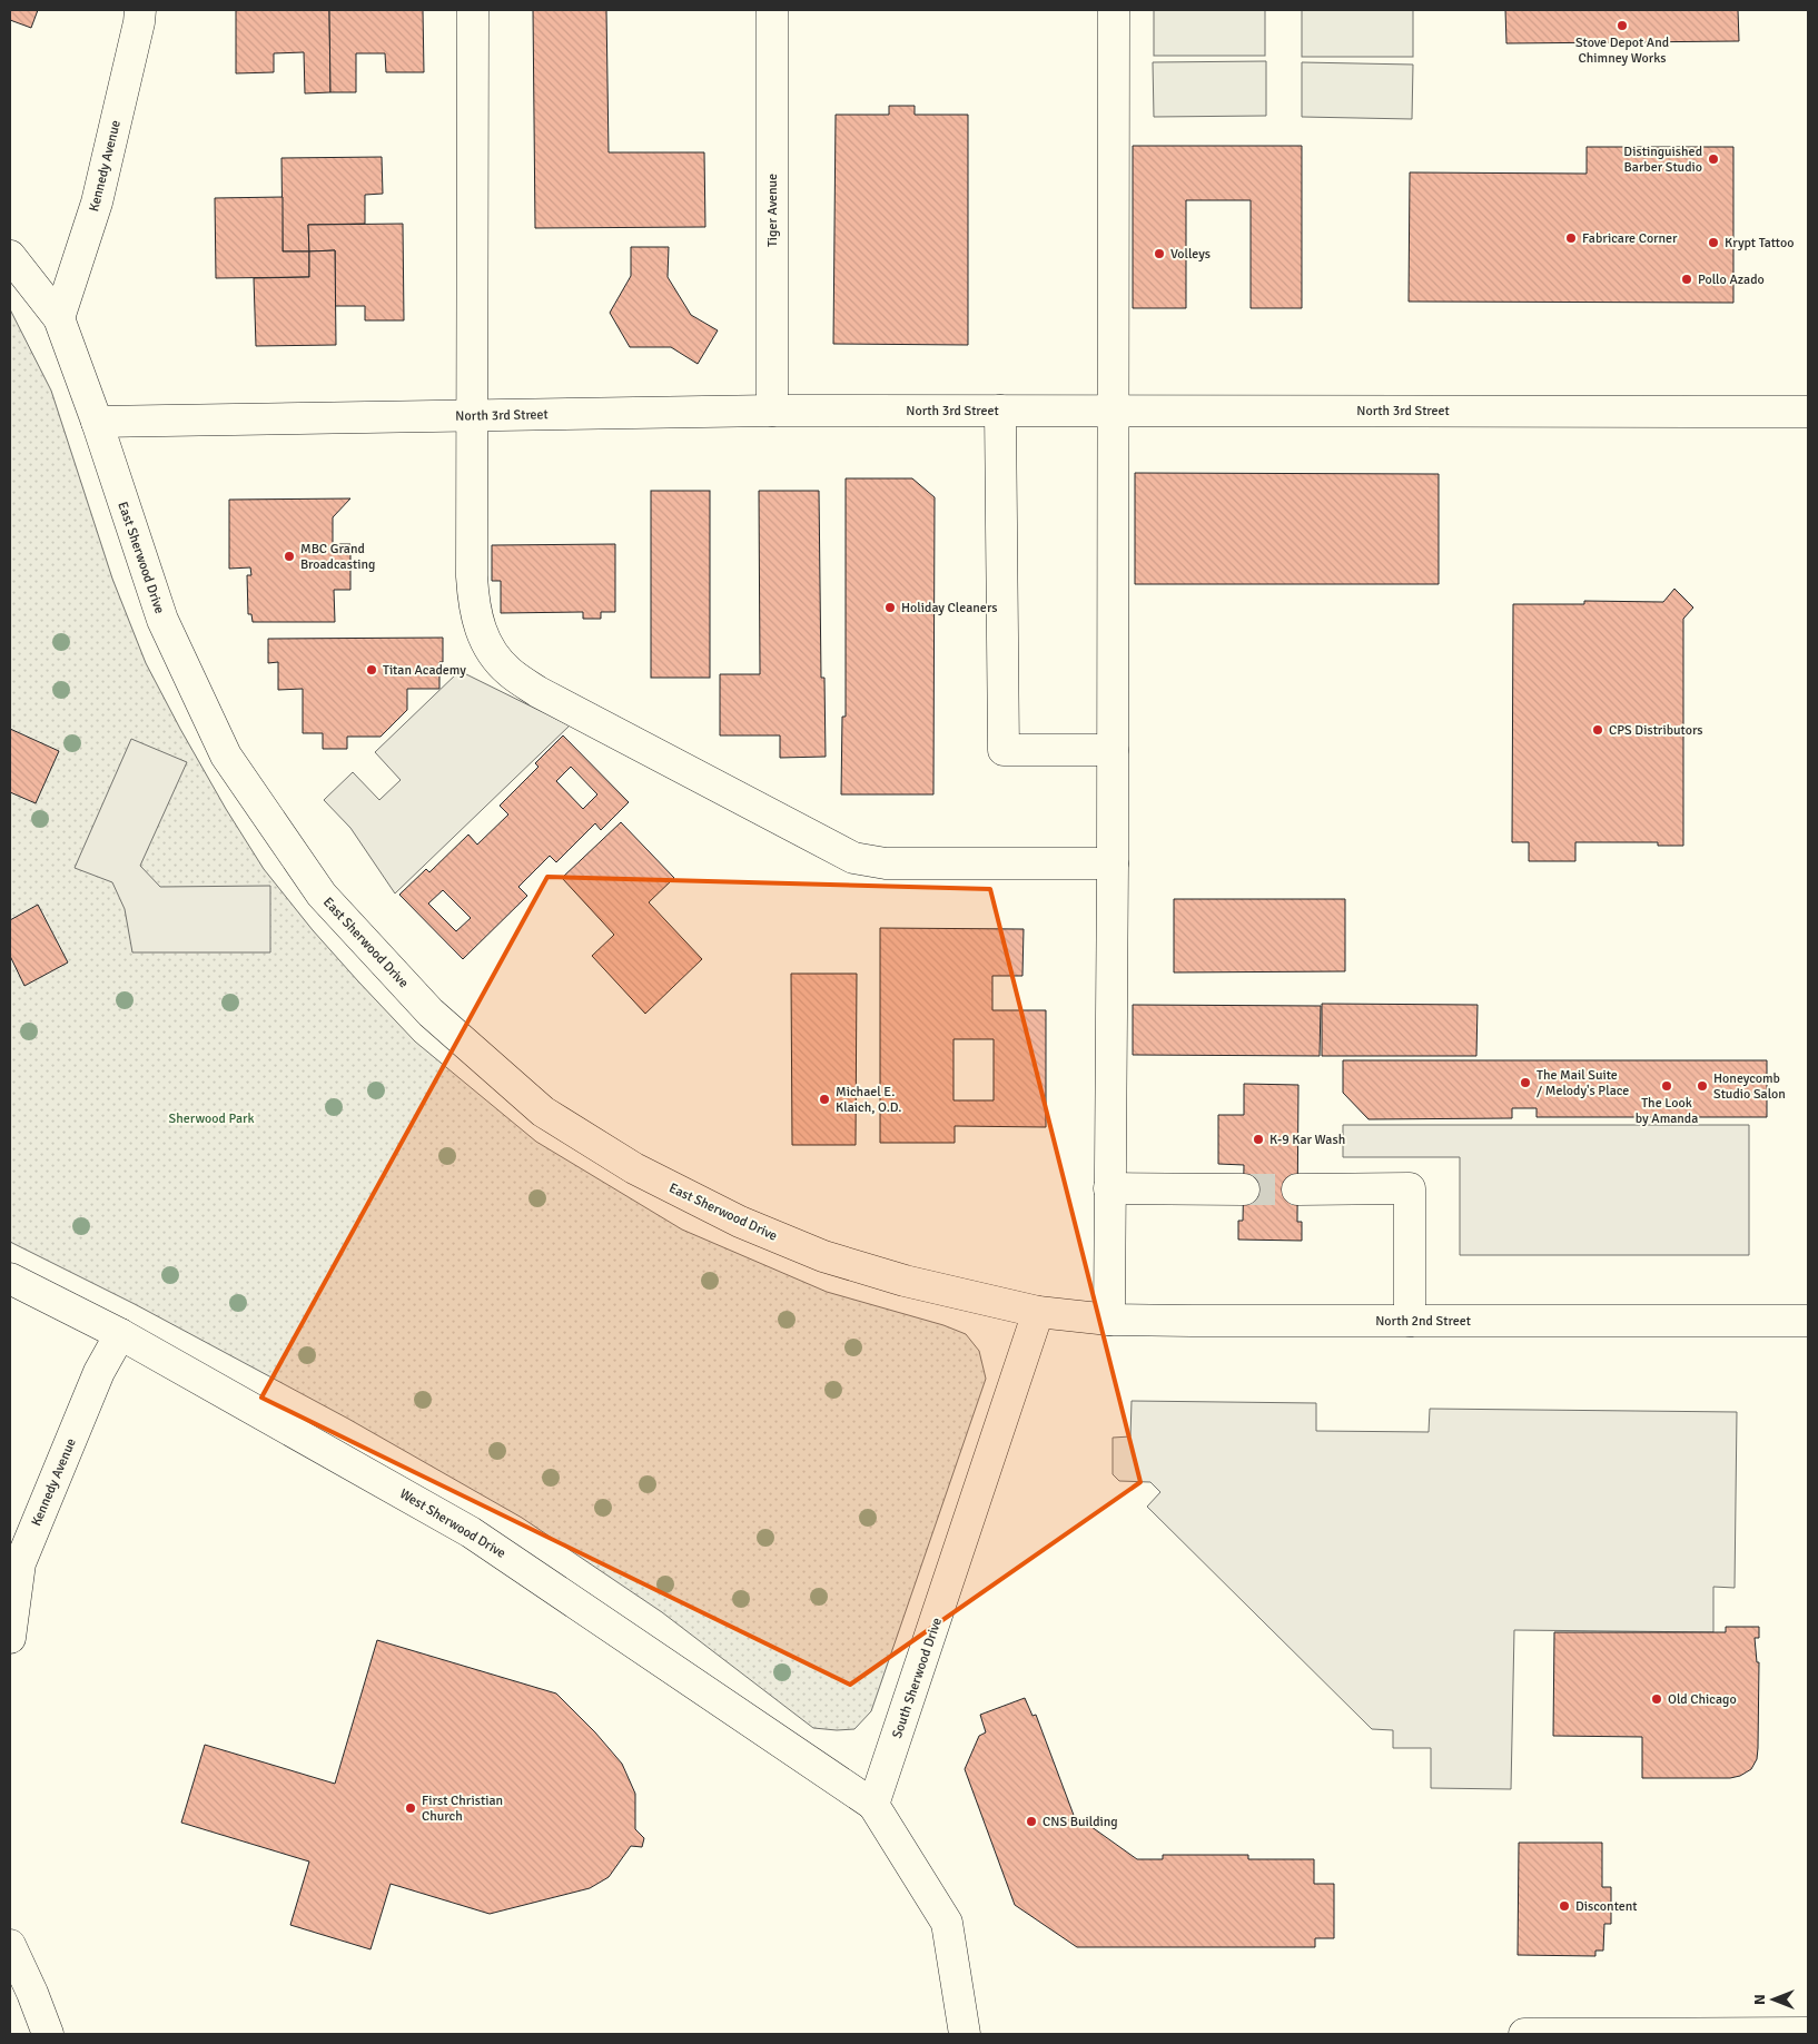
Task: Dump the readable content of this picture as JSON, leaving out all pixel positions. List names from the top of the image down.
{
  "streets": {
    "street": [
      "Kennedy Avenue",
      "Tiger Avenue",
      "North 3rd Street",
      "East Sherwood Drive",
      "North 2nd Street",
      "West Sherwood Drive",
      "South Sherwood Drive"
    ]
  },
  "crossings": [
    ["Kennedy Avenue", "East Sherwood Drive"],
    ["Kennedy Avenue", "West Sherwood Drive"],
    ["Tiger Avenue", "North 3rd Street"],
    ["North 3rd Street", "East Sherwood Drive"],
    ["East Sherwood Drive", "North 2nd Street"],
    ["East Sherwood Drive", "South Sherwood Drive"],
    ["North 2nd Street", "South Sherwood Drive"],
    ["West Sherwood Drive", "South Sherwood Drive"]
  ],
  "parks": ["Sherwood Park"],
  "places": [
    "Stove Depot And Chimney Works",
    "Distinguished Barber Studio",
    "Fabricare Corner",
    "Krypt Tattoo",
    "Volleys",
    "Pollo Azado",
    "MBC Grand Broadcasting",
    "Holiday Cleaners",
    "Titan Academy",
    "CPS Distributors",
    "The Mail Suite / Melody's Place",
    "The Look by Amanda",
    "Honeycomb Studio Salon",
    "Michael E. Klaich, O.D.",
    "K-9 Kar Wash",
    "Old Chicago",
    "First Christian Church",
    "CNS Building",
    "Discontent"
  ],
  "north": "left"
}
